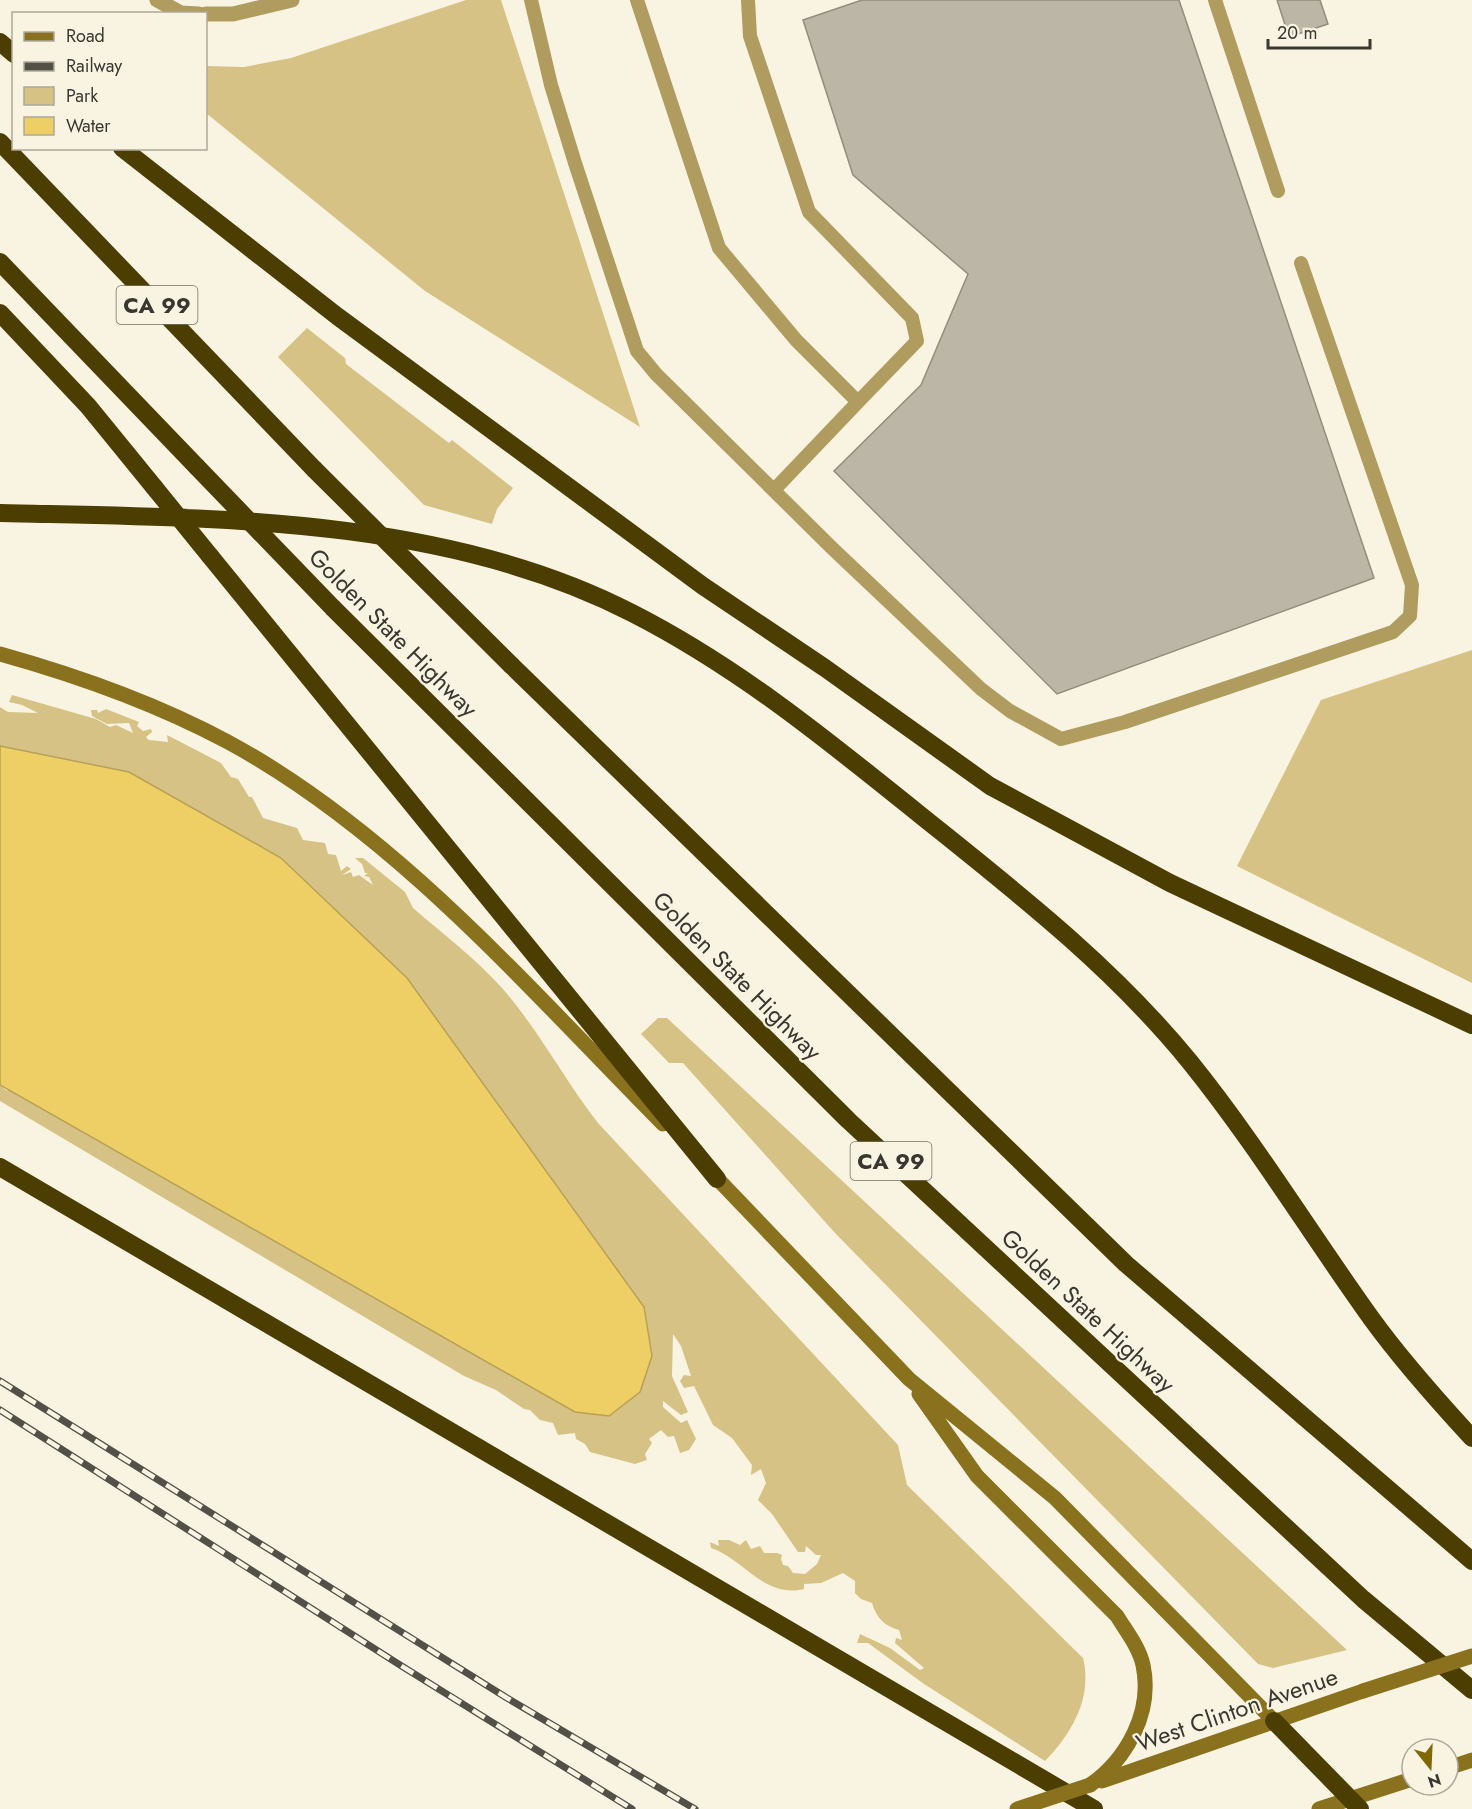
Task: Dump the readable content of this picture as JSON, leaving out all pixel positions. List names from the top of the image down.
{
  "streets": {
    "highway": ["CA 99", "Golden State Highway"],
    "main road": ["West Clinton Avenue"]
  },
  "legend": [
    "Road",
    "Railway",
    "Park",
    "Water"
  ],
  "scale_bar": "20 m",
  "north": "bottom"
}
